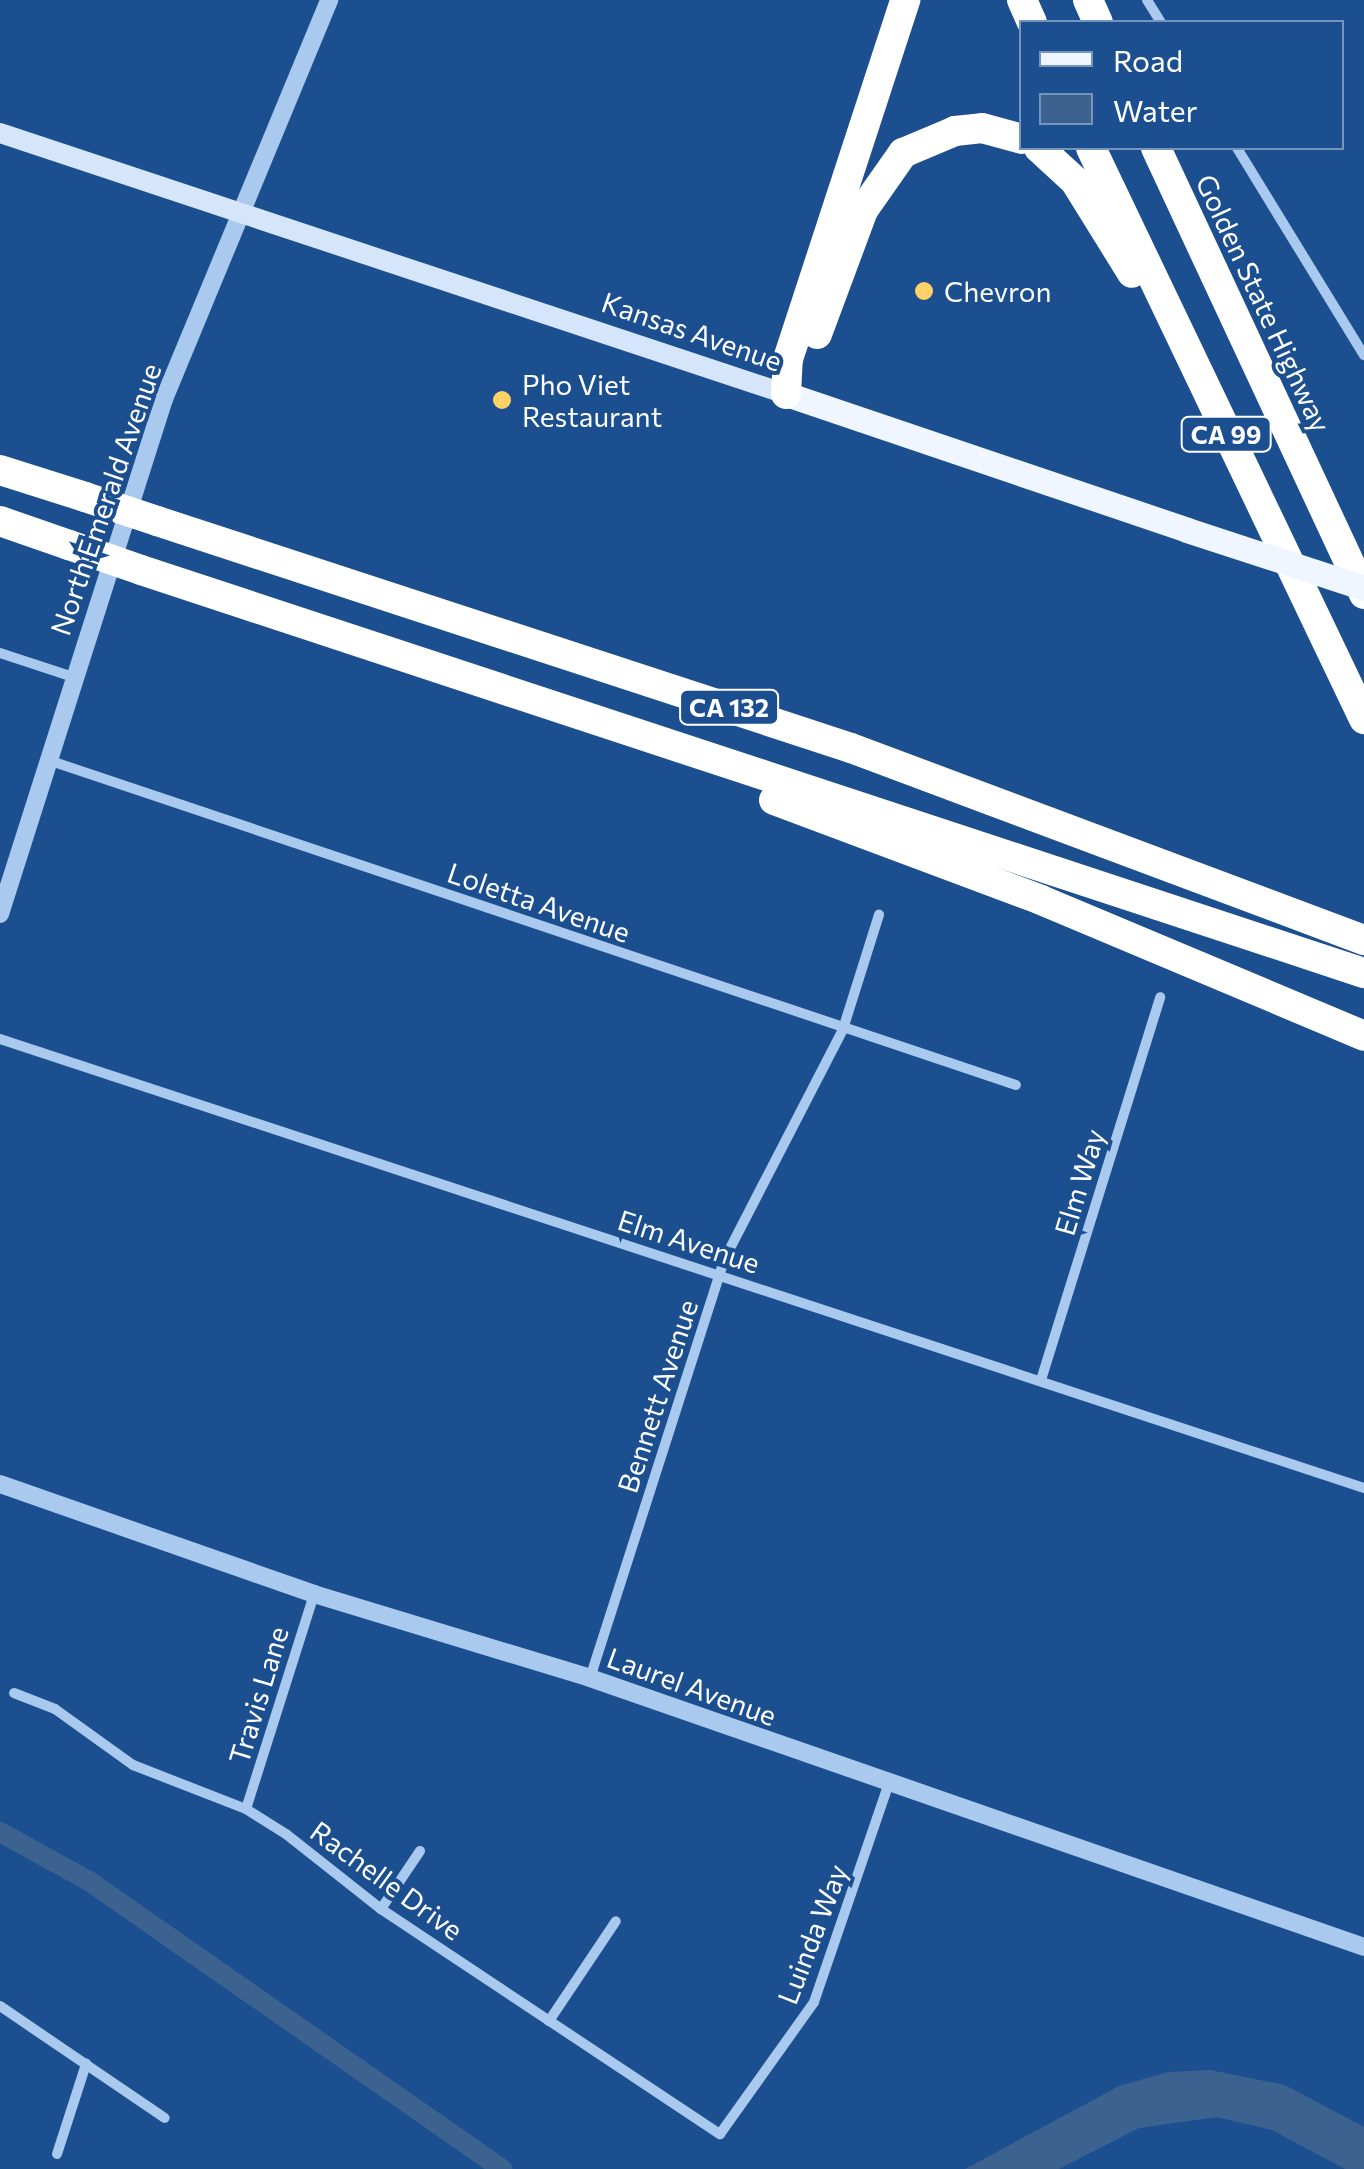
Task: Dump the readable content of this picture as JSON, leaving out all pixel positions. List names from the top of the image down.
{
  "streets": {
    "highway": ["Golden State Highway", "CA 99", "CA 132"],
    "main road": ["Kansas Avenue"],
    "street": [
      "North Emerald Avenue",
      "Loletta Avenue",
      "Elm Way",
      "Elm Avenue",
      "Bennett Avenue",
      "Laurel Avenue",
      "Travis Lane",
      "Rachelle Drive",
      "Luinda Way"
    ]
  },
  "crossings": [
    ["Golden State Highway", "Kansas Avenue"],
    ["Kansas Avenue", "North Emerald Avenue"],
    ["North Emerald Avenue", "Loletta Avenue"],
    ["Loletta Avenue", "Bennett Avenue"],
    ["Elm Way", "Elm Avenue"],
    ["Elm Avenue", "Bennett Avenue"],
    ["Bennett Avenue", "Laurel Avenue"],
    ["Laurel Avenue", "Travis Lane"],
    ["Laurel Avenue", "Luinda Way"],
    ["Travis Lane", "Rachelle Drive"],
    ["Rachelle Drive", "Luinda Way"]
  ],
  "places": ["Chevron", "Pho Viet Restaurant"],
  "legend": ["Road", "Water"]
}
